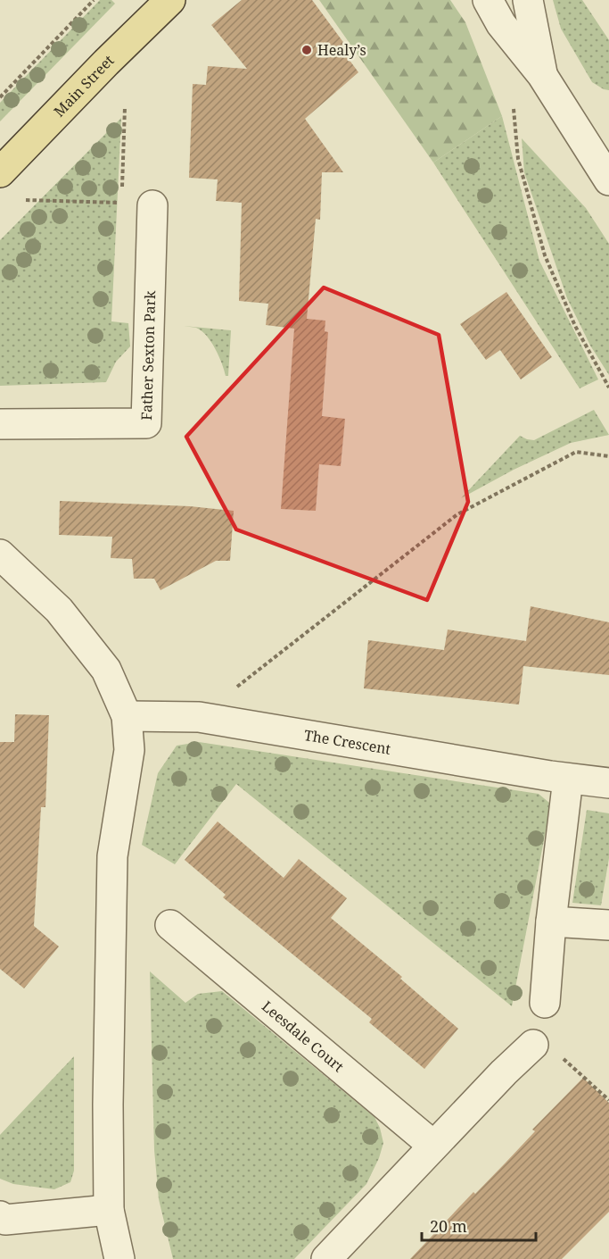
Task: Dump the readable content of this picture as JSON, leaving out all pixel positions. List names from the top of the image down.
{
  "streets": {
    "main road": ["Main Street"],
    "street": ["Father Sexton Park", "The Crescent", "Leesdale Court"]
  },
  "places": ["Healy’s"],
  "scale_bar": "20 m"
}
